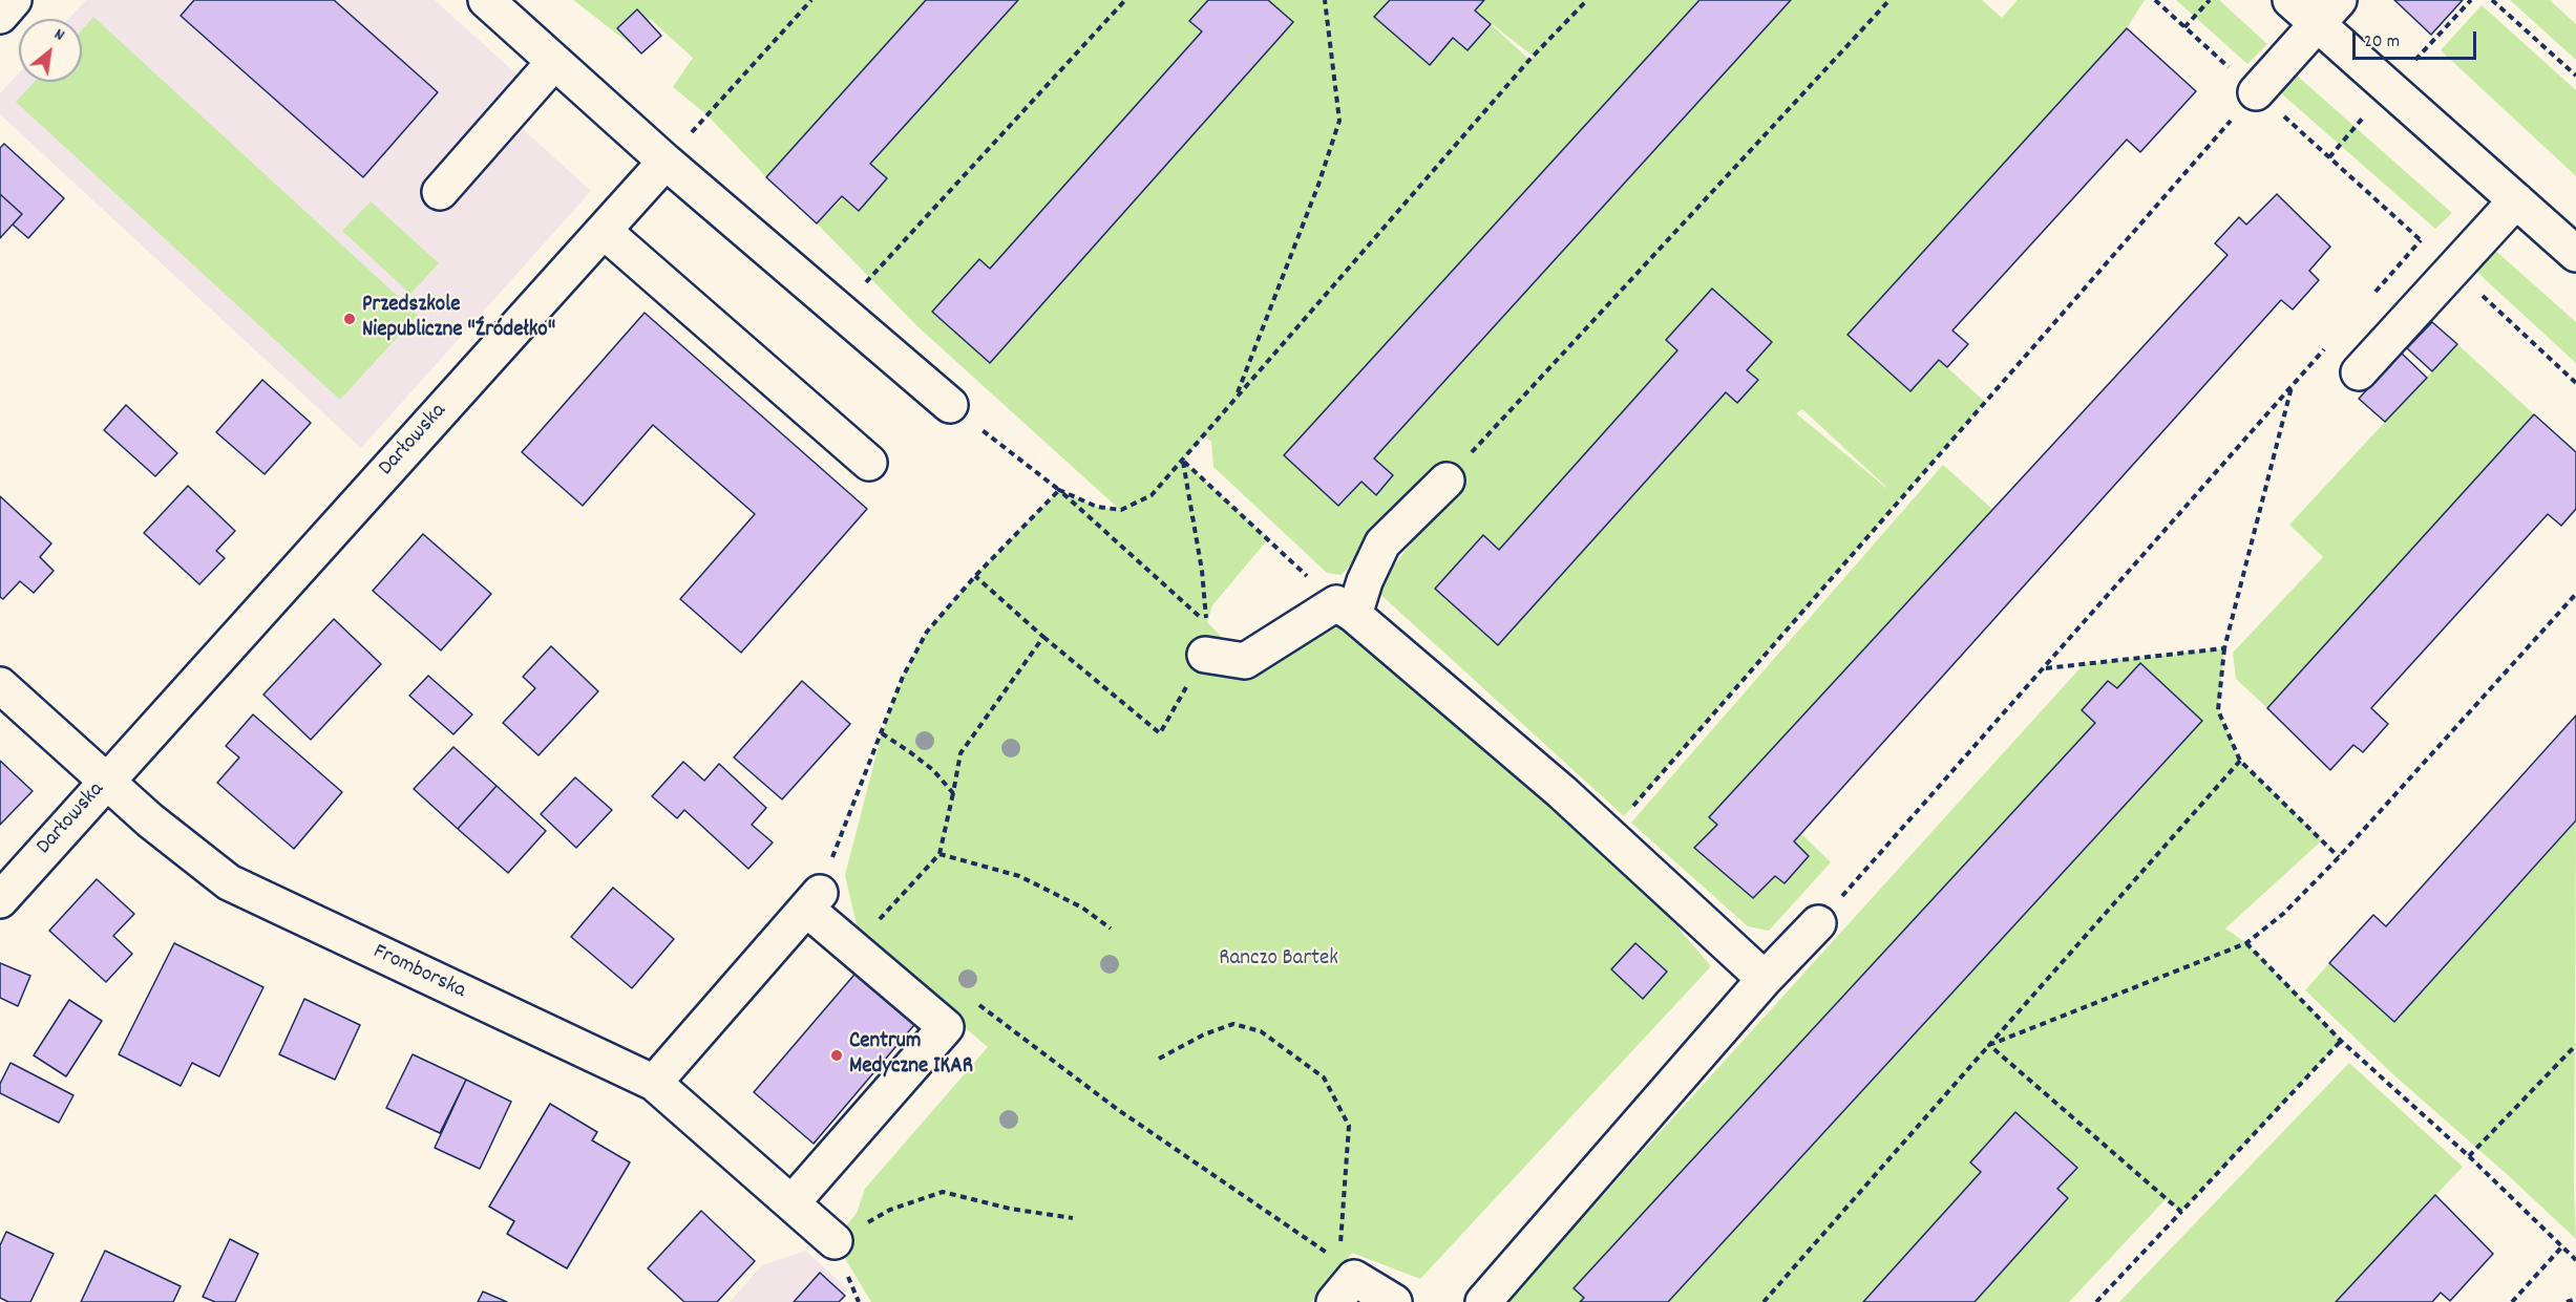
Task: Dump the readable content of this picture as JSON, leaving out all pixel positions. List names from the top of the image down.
{
  "streets": {
    "street": ["Darłowska", "Fromborska"]
  },
  "crossings": [
    ["Darłowska", "Fromborska"]
  ],
  "parks": ["Ranczo Bartek"],
  "places": ["Przedszkole Niepubliczne \"Źródełko\"", "Centrum Medyczne IKAR"],
  "scale_bar": "20 m",
  "north": "top right"
}
